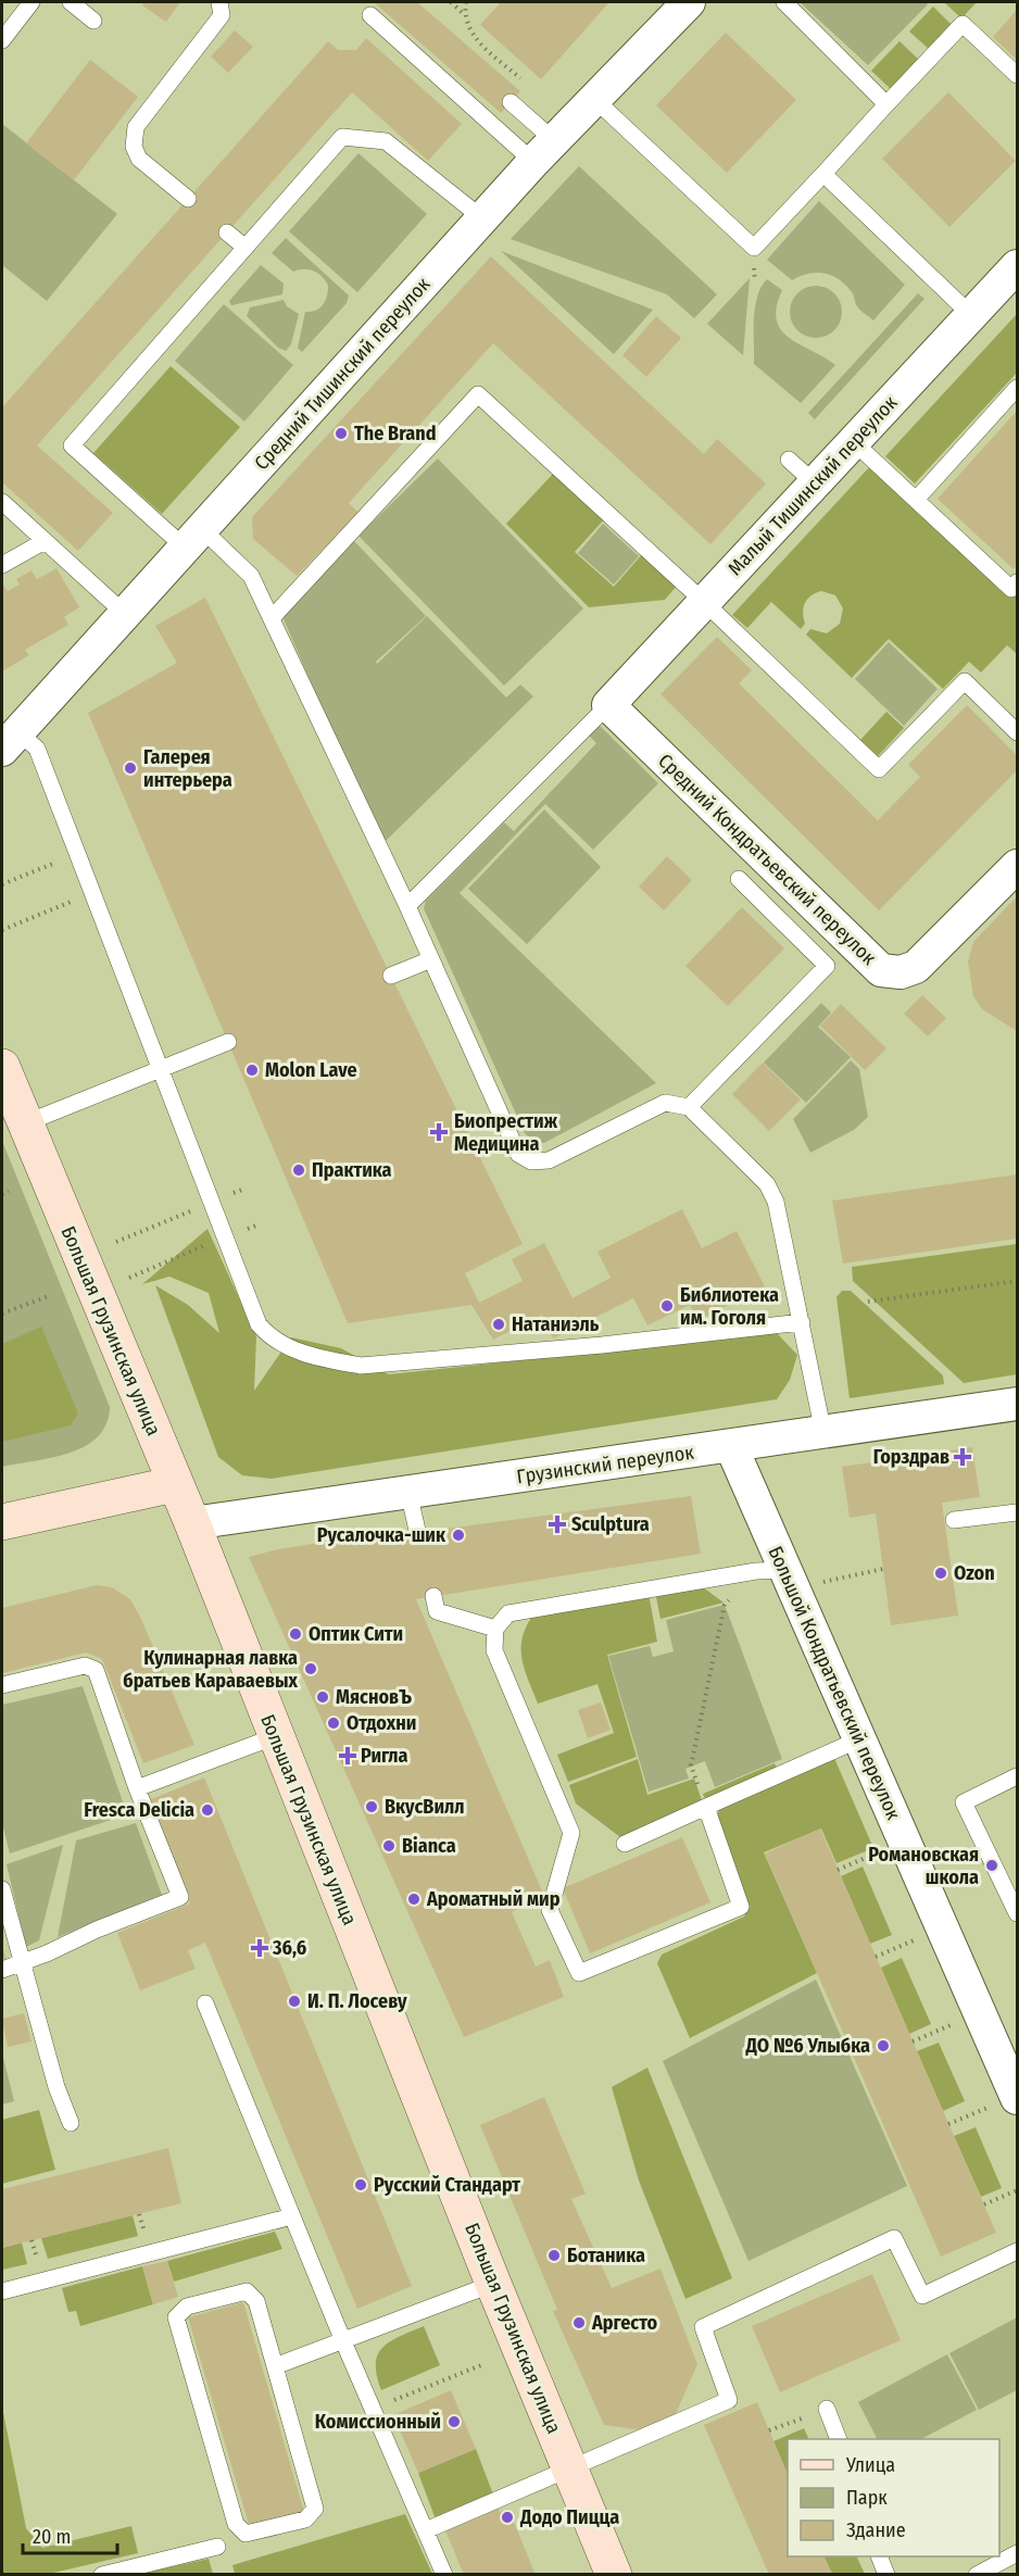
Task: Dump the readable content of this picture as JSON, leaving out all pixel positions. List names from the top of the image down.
{
  "streets": {
    "main road": ["Большая Грузинская улица"],
    "street": [
      "Средний Тишинский переулок",
      "Малый Тишинский переулок",
      "Средний Кондратьевский переулок",
      "Грузинский переулок",
      "Большой Кондратьевский переулок"
    ]
  },
  "crossings": [
    ["Малый Тишинский переулок", "Средний Кондратьевский переулок"],
    ["Большая Грузинская улица", "Грузинский переулок"],
    ["Грузинский переулок", "Большой Кондратьевский переулок"]
  ],
  "places": {
    "other": [
      "The Brand",
      "Галерея интерьера",
      "Molon Lave",
      "Практика",
      "Библиотека им. Гоголя",
      "Натаниэль",
      "Русалочка-шик",
      "Ozon",
      "Оптик Сити",
      "Кулинарная лавка братьев Караваевых",
      "МясновЪ",
      "Отдохни",
      "ВкусВилл",
      "Fresca Delicia",
      "Bianca",
      "Романовская школа",
      "Ароматный мир",
      "И. П. Лосеву",
      "ДО №6 Улыбка",
      "Русский Стандарт",
      "Ботаника",
      "Аргесто",
      "Комиссионный",
      "Додо Пицца"
    ],
    "health": [
      "Биопрестиж Медицина",
      "Горздрав",
      "Sculptura",
      "Ригла",
      "36,6"
    ]
  },
  "legend": ["Улица", "Парк", "Здание"],
  "scale_bar": "20 m"
}
